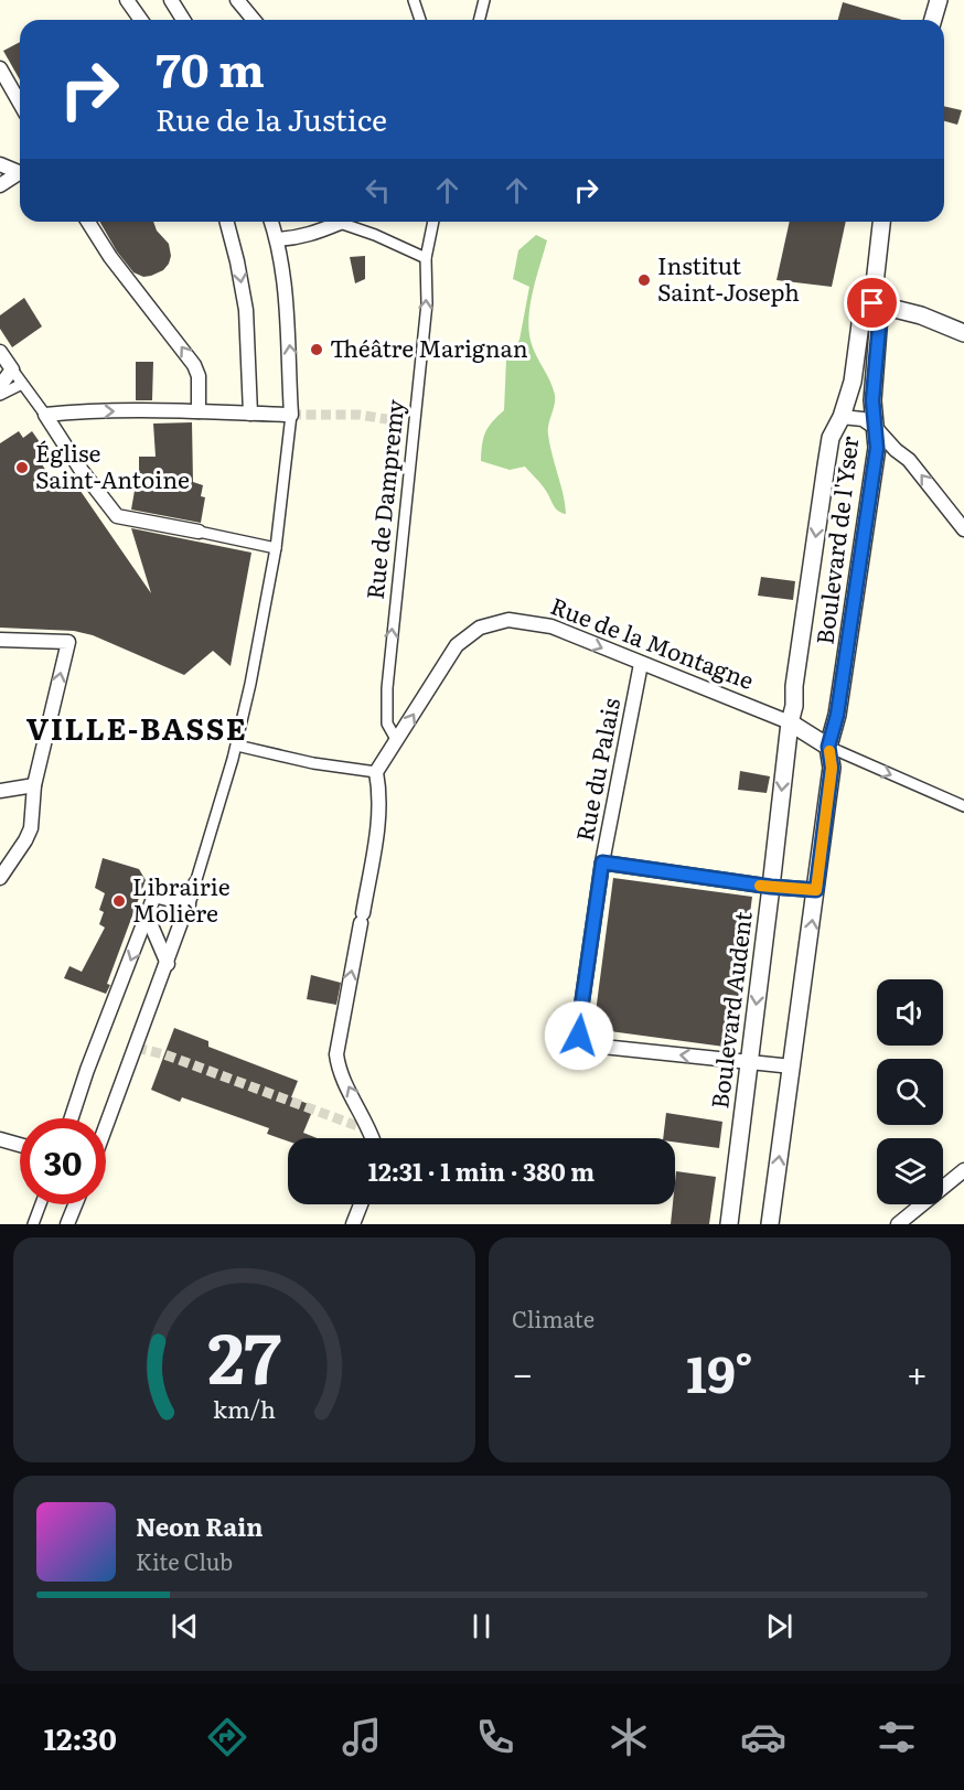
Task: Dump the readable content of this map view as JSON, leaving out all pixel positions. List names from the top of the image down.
{
  "streets": {
    "street": [
      "Rue de Dampremy",
      "Boulevard de l'Yser",
      "Rue de la Montagne",
      "Rue du Palais",
      "Boulevard Audent"
    ]
  },
  "crossings": [
    ["Rue de Dampremy", "Rue de la Montagne"],
    ["Boulevard de l'Yser", "Rue de la Montagne"],
    ["Boulevard de l'Yser", "Boulevard Audent"],
    ["Rue de la Montagne", "Rue du Palais"],
    ["Rue de la Montagne", "Boulevard Audent"],
    ["Rue du Palais", "Boulevard Audent"]
  ],
  "one_way": ["Rue de Dampremy", "Rue de la Montagne"],
  "districts": ["VILLE-BASSE"],
  "places": [
    "Institut Saint-Joseph",
    "Théâtre Marignan",
    "Église Saint-Antoine",
    "Librairie Molière"
  ],
  "page": {
    "turn": ["70 m", "Rue de la Justice"],
    "limit": "30",
    "trip": "12:31 · 1 min · 380 m",
    "tile": "Climate",
    "heat": ["−", "19°", "+"],
    "song": ["Neon Rain", "Kite Club"],
    "tabs": "12:30",
    "gauge": ["27", "km/h"]
  }
}
